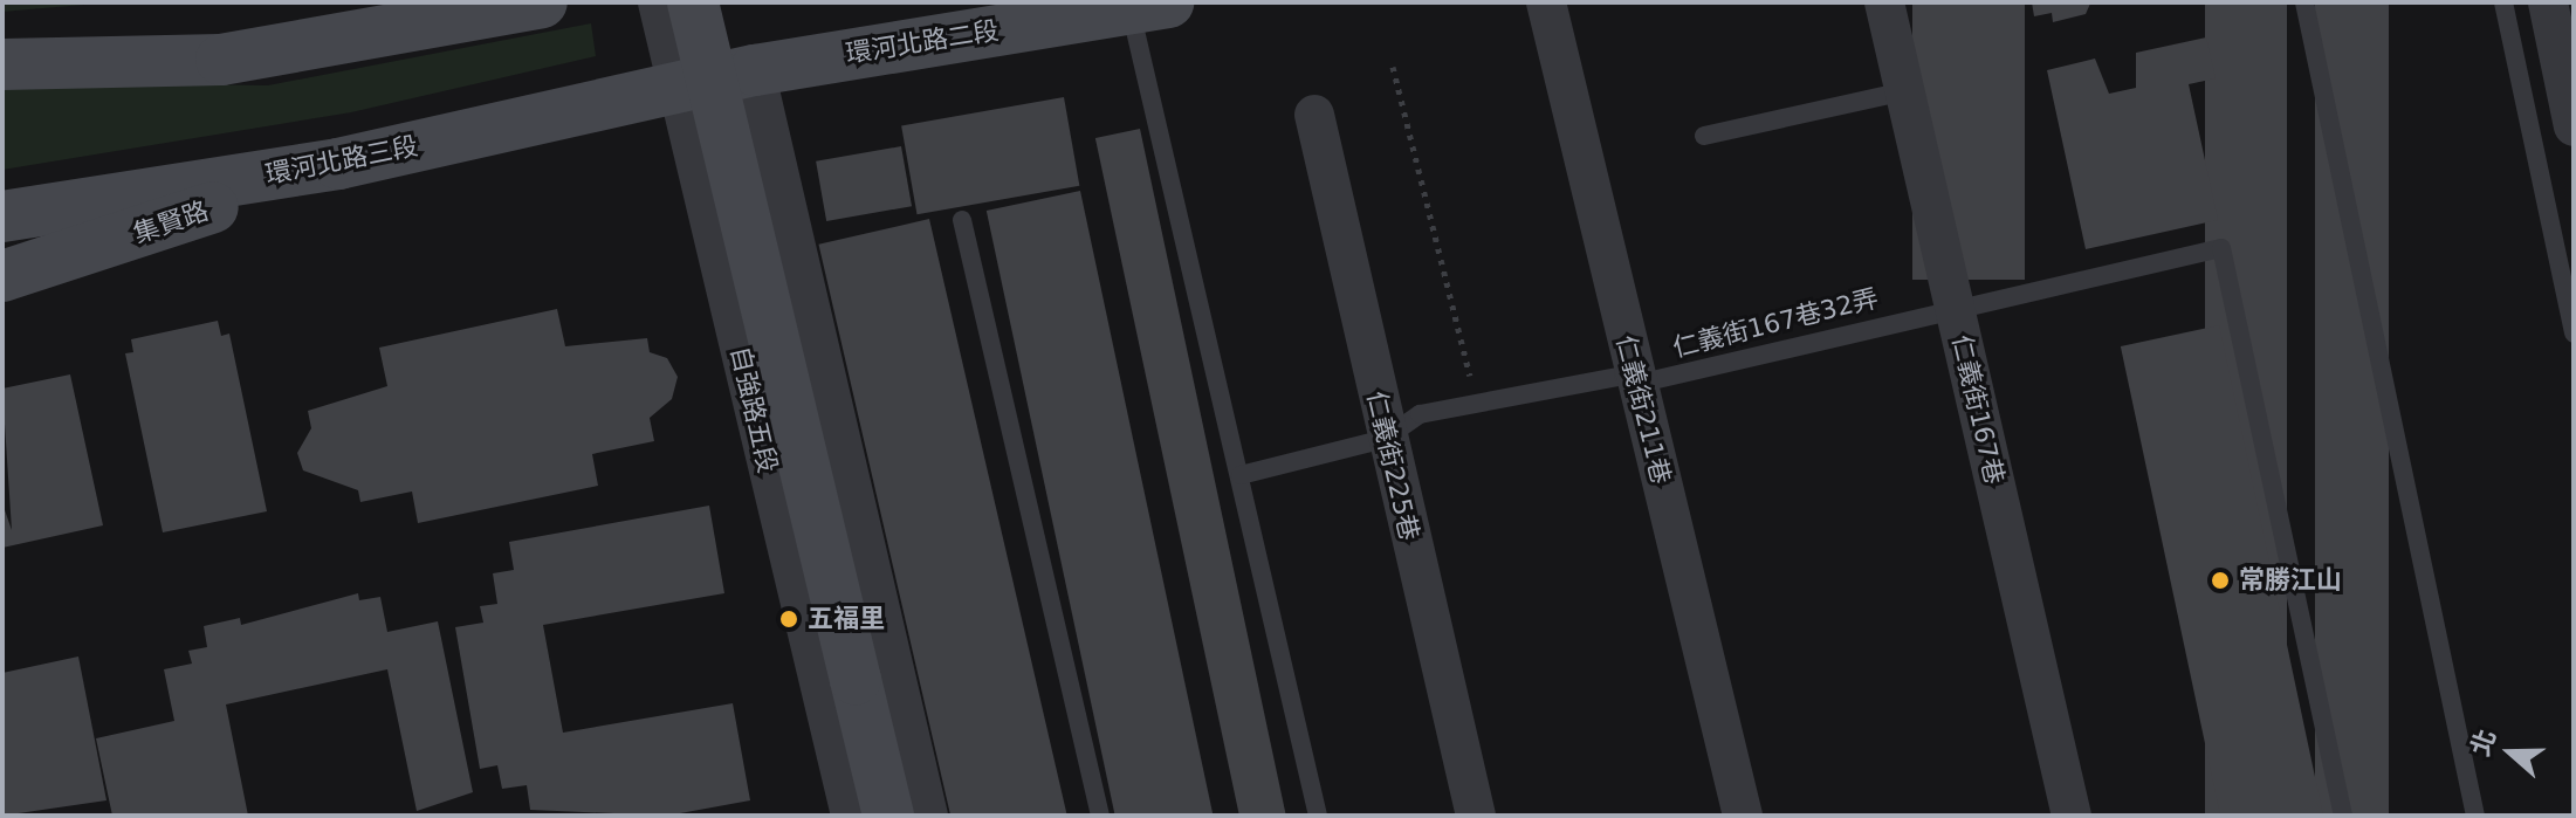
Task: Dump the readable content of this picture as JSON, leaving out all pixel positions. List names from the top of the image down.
{
  "streets": {
    "main road": ["環河北路二段", "環河北路三段", "集賢路"],
    "street": [
      "自強路五段",
      "仁義街211巷",
      "仁義街167巷",
      "仁義街225巷"
    ],
    "lane": ["仁義街167巷32弄"]
  },
  "crossings": [
    ["環河北路二段", "環河北路三段"],
    ["環河北路二段", "自強路五段"],
    ["環河北路三段", "集賢路"],
    ["環河北路三段", "自強路五段"],
    ["仁義街167巷32弄", "仁義街211巷"],
    ["仁義街167巷32弄", "仁義街167巷"],
    ["仁義街167巷32弄", "仁義街225巷"]
  ],
  "places": ["常勝江山", "五福里"],
  "north": "left"
}
